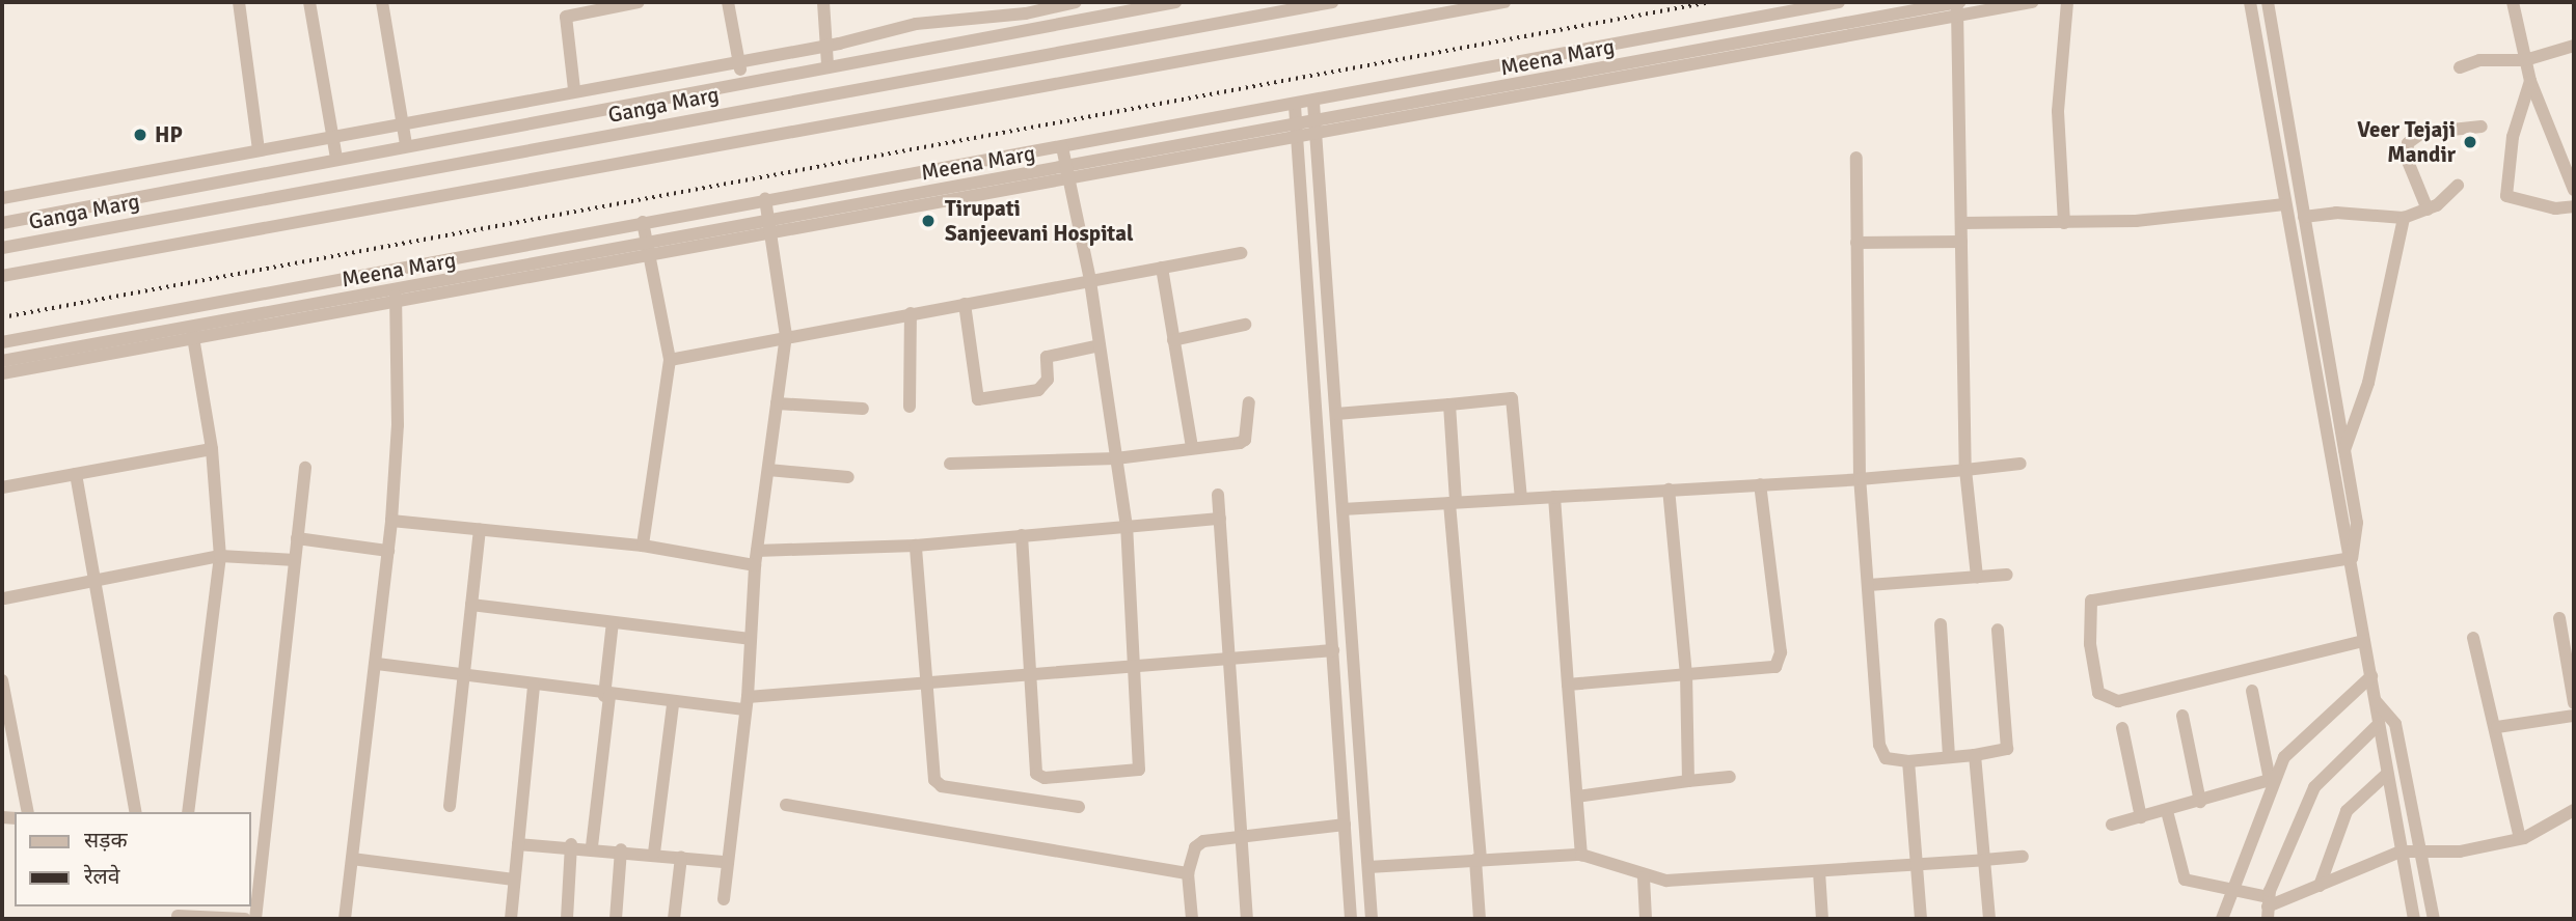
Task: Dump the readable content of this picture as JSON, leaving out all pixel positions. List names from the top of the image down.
{
  "streets": {
    "street": ["Meena Marg", "Ganga Marg"]
  },
  "places": ["HP", "Veer Tejaji Mandir", "Tirupati Sanjeevani Hospital"],
  "legend": ["सड़क", "रेलवे"]
}
